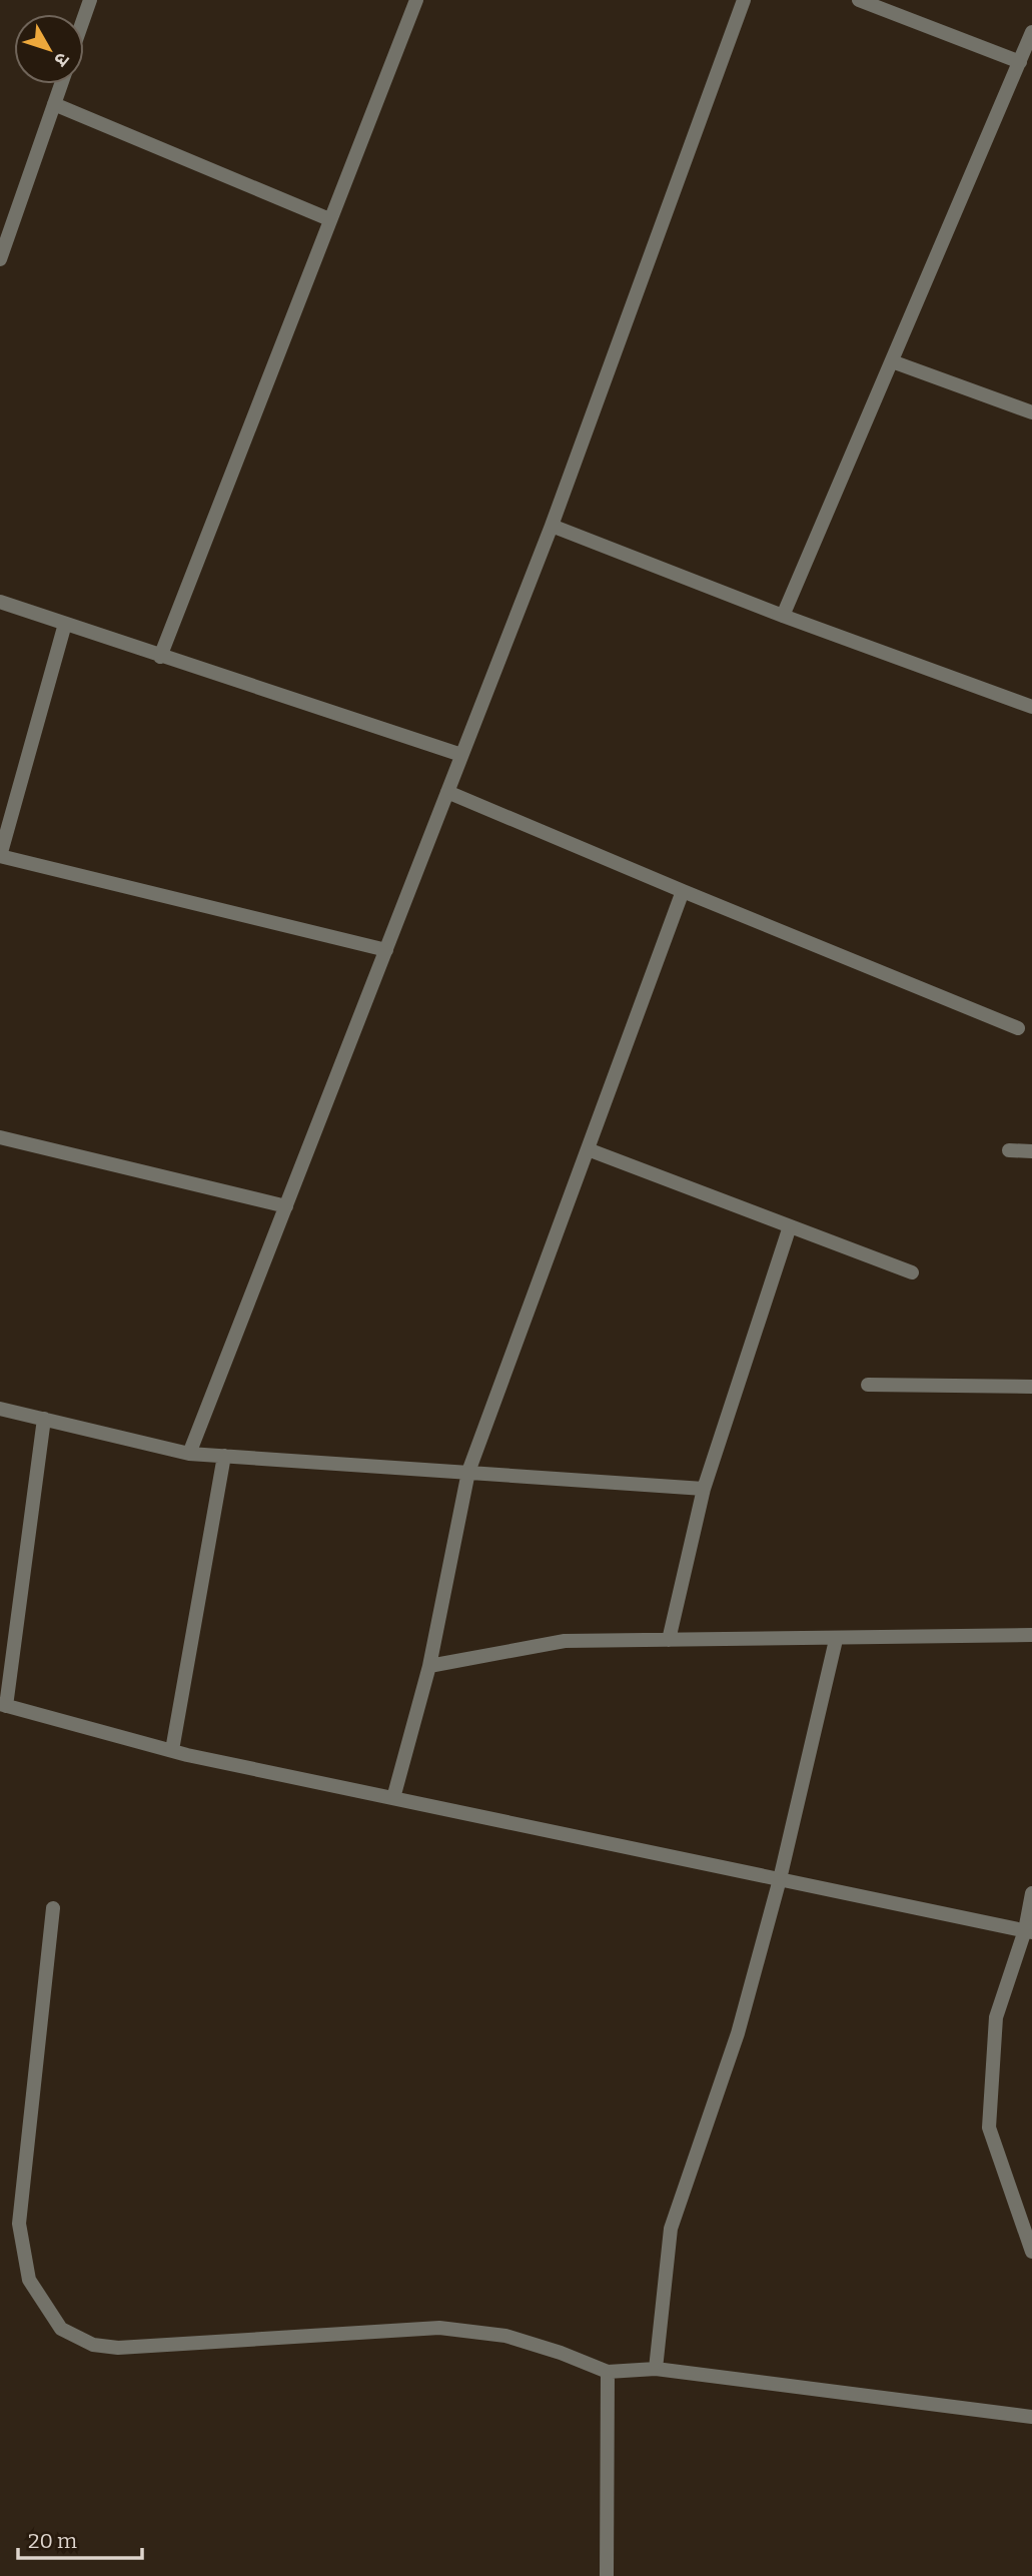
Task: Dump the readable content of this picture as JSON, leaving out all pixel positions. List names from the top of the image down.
{
  "scale_bar": "20 m",
  "north": "bottom right"
}
